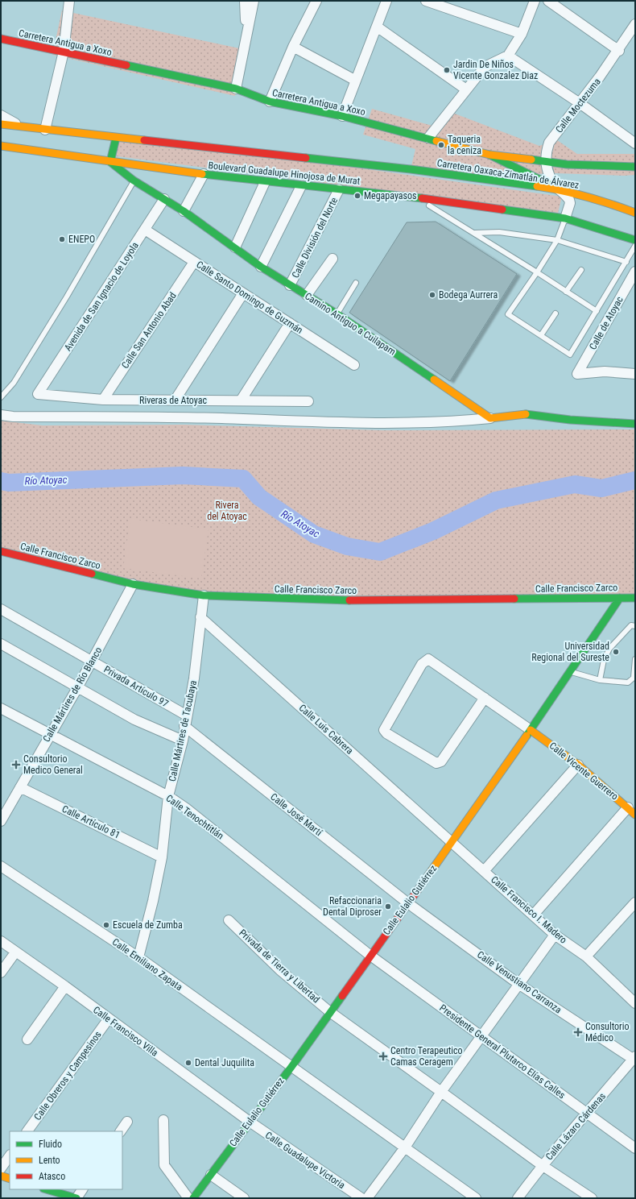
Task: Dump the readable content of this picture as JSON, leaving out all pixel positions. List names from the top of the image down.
{
  "streets": {
    "street": [
      "Carretera Antigua a Xoxo",
      "Calle Moctezuma",
      "Boulevard Guadalupe Hinojosa de Murat",
      "Carretera Oaxaca-Zimatlán de Álvarez",
      "Calle División del Norte",
      "Avenida de San Ignacio de Loyola",
      "Calle Santo Domingo de Guzmán",
      "Calle de Atoyac",
      "Camino Antiguo a Cuilapam",
      "Calle San Antonio Abad",
      "Riveras de Atoyac",
      "Calle Francisco Zarco",
      "Privada Artículo 97",
      "Calle Mártires de Río Blanco",
      "Calle Luis Cabrera",
      "Calle Mártires de Tacubaya",
      "Calle Vicente Guerrero",
      "Calle José Martí",
      "Calle Tenochtitlán",
      "Calle Artículo 81",
      "Calle Eulalio Gutiérrez",
      "Calle Francisco I. Madero",
      "Calle Emiliano Zapata",
      "Privada de Tierra y Libertad",
      "Calle Venustiano Carranza",
      "Calle Francisco Villa",
      "Presidente General Plutarco Elías Calles",
      "Calle Obreros y Campesinos",
      "Calle Lázaro Cárdenas",
      "Calle Guadalupe Victoria"
    ]
  },
  "crossings": [
    ["Carretera Antigua a Xoxo", "Calle Moctezuma"],
    ["Calle Moctezuma", "Boulevard Guadalupe Hinojosa de Murat"],
    ["Calle Moctezuma", "Carretera Oaxaca-Zimatlán de Álvarez"],
    ["Boulevard Guadalupe Hinojosa de Murat", "Carretera Oaxaca-Zimatlán de Álvarez"],
    ["Boulevard Guadalupe Hinojosa de Murat", "Calle División del Norte"],
    ["Boulevard Guadalupe Hinojosa de Murat", "Camino Antiguo a Cuilapam"],
    ["Calle División del Norte", "Camino Antiguo a Cuilapam"],
    ["Avenida de San Ignacio de Loyola", "Calle Santo Domingo de Guzmán"],
    ["Avenida de San Ignacio de Loyola", "Camino Antiguo a Cuilapam"],
    ["Avenida de San Ignacio de Loyola", "Riveras de Atoyac"],
    ["Calle Santo Domingo de Guzmán", "Calle San Antonio Abad"],
    ["Calle San Antonio Abad", "Riveras de Atoyac"],
    ["Calle Francisco Zarco", "Calle Mártires de Río Blanco"],
    ["Calle Francisco Zarco", "Calle Mártires de Tacubaya"],
    ["Calle Francisco Zarco", "Calle Eulalio Gutiérrez"],
    ["Privada Artículo 97", "Calle Mártires de Río Blanco"],
    ["Privada Artículo 97", "Calle Mártires de Tacubaya"],
    ["Calle Mártires de Río Blanco", "Calle Tenochtitlán"],
    ["Calle Mártires de Río Blanco", "Calle Artículo 81"],
    ["Calle Luis Cabrera", "Calle Mártires de Tacubaya"],
    ["Calle Luis Cabrera", "Calle Eulalio Gutiérrez"],
    ["Calle Luis Cabrera", "Calle Francisco I. Madero"],
    ["Calle Mártires de Tacubaya", "Calle José Martí"],
    ["Calle Mártires de Tacubaya", "Calle Tenochtitlán"],
    ["Calle Mártires de Tacubaya", "Calle Artículo 81"],
    ["Calle Mártires de Tacubaya", "Calle Emiliano Zapata"],
    ["Calle Vicente Guerrero", "Calle Eulalio Gutiérrez"],
    ["Calle José Martí", "Calle Eulalio Gutiérrez"],
    ["Calle José Martí", "Calle Venustiano Carranza"],
    ["Calle Tenochtitlán", "Calle Eulalio Gutiérrez"],
    ["Calle Tenochtitlán", "Presidente General Plutarco Elías Calles"],
    ["Calle Eulalio Gutiérrez", "Calle Francisco I. Madero"],
    ["Calle Eulalio Gutiérrez", "Calle Emiliano Zapata"],
    ["Calle Eulalio Gutiérrez", "Privada de Tierra y Libertad"],
    ["Calle Eulalio Gutiérrez", "Calle Venustiano Carranza"],
    ["Calle Eulalio Gutiérrez", "Calle Francisco Villa"],
    ["Calle Eulalio Gutiérrez", "Presidente General Plutarco Elías Calles"],
    ["Calle Eulalio Gutiérrez", "Calle Guadalupe Victoria"],
    ["Privada de Tierra y Libertad", "Calle Lázaro Cárdenas"],
    ["Calle Venustiano Carranza", "Calle Lázaro Cárdenas"],
    ["Calle Francisco Villa", "Calle Obreros y Campesinos"],
    ["Calle Francisco Villa", "Calle Guadalupe Victoria"],
    ["Presidente General Plutarco Elías Calles", "Calle Lázaro Cárdenas"]
  ],
  "water": ["Río Atoyac"],
  "parks": ["Rivera del Atoyac"],
  "places": {
    "other": [
      "Jardin De Niños Vicente Gonzalez Diaz",
      "Taqueria la ceniza",
      "Megapayasos",
      "ENEPO",
      "Bodega Aurrera",
      "Universidad Regional del Sureste",
      "Refaccionaria Dental Diproser",
      "Escuela de Zumba",
      "Dental Juquilita"
    ],
    "health": ["Consultorio Medico General", "Consultorio Médico", "Centro Terapeutico Camas Ceragem"]
  },
  "legend": ["Fluido", "Lento", "Atasco"]
}
